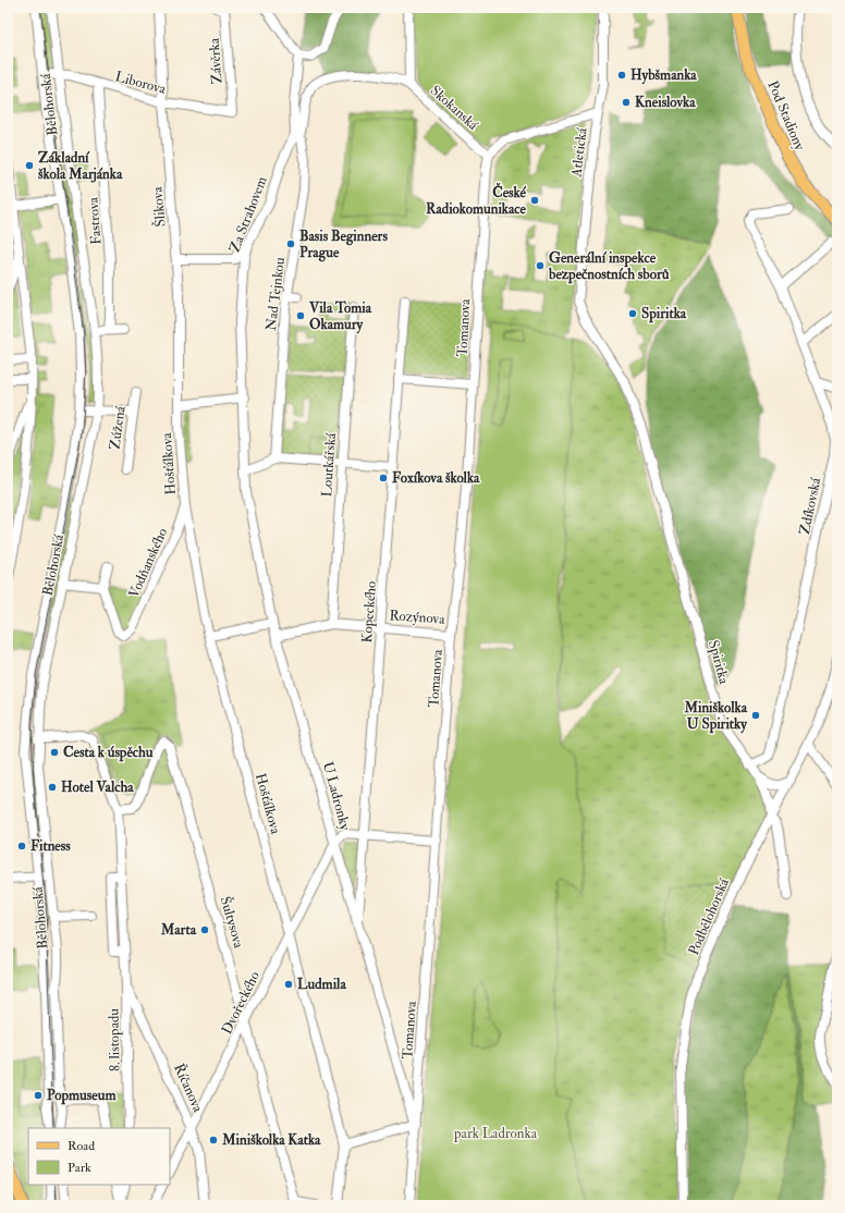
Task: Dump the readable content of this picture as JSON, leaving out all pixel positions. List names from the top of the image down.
{
  "streets": {
    "main road": ["Pod Stadiony"],
    "street": [
      "Závěrka",
      "Liborova",
      "Bělohorská",
      "Skokanská",
      "Atletická",
      "Šlikova",
      "Za Strahovem",
      "Fastrova",
      "Nad Tejnkou",
      "Tomanova",
      "Zúžená",
      "Hošťálkova",
      "Loutkářská",
      "Zdíkovská",
      "Vodňanského",
      "Kopeckého",
      "Rozýnova",
      "Spiritka",
      "U Ladronky",
      "Podbělohorská",
      "Šultysova",
      "Dvořeckého",
      "8. listopadu",
      "Říčanova"
    ]
  },
  "crossings": [
    ["Závěrka", "Liborova"],
    ["Liborova", "Bělohorská"],
    ["Liborova", "Šlikova"],
    ["Liborova", "Fastrova"],
    ["Bělohorská", "8. listopadu"],
    ["Skokanská", "Za Strahovem"],
    ["Skokanská", "Nad Tejnkou"],
    ["Skokanská", "Tomanova"],
    ["Atletická", "Spiritka"],
    ["Šlikova", "Hošťálkova"],
    ["Za Strahovem", "Nad Tejnkou"],
    ["Za Strahovem", "U Ladronky"],
    ["Tomanova", "Rozýnova"],
    ["Tomanova", "U Ladronky"],
    ["Hošťálkova", "Vodňanského"],
    ["Hošťálkova", "Dvořeckého"],
    ["Loutkářská", "Rozýnova"],
    ["Zdíkovská", "Spiritka"],
    ["Kopeckého", "Rozýnova"],
    ["Kopeckého", "U Ladronky"],
    ["Rozýnova", "U Ladronky"],
    ["Spiritka", "Podbělohorská"],
    ["U Ladronky", "Dvořeckého"],
    ["Šultysova", "Dvořeckého"],
    ["Šultysova", "8. listopadu"],
    ["Dvořeckého", "Říčanova"],
    ["8. listopadu", "Říčanova"]
  ],
  "parks": ["park Ladronka"],
  "places": [
    "Hybšmanka",
    "Kneislovka",
    "Základní škola Marjánka",
    "České Radiokomunikace",
    "Basis Beginners Prague",
    "Generální inspekce bezpečnostních sborů",
    "Spiritka",
    "Vila Tomia Okamury",
    "Foxíkova školka",
    "Miniškolka U Spiritky",
    "Cesta k úspěchu",
    "Hotel Valcha",
    "Fitness",
    "Marta",
    "Ludmila",
    "Popmuseum",
    "Miniškolka Katka"
  ],
  "legend": ["Road", "Park"]
}
